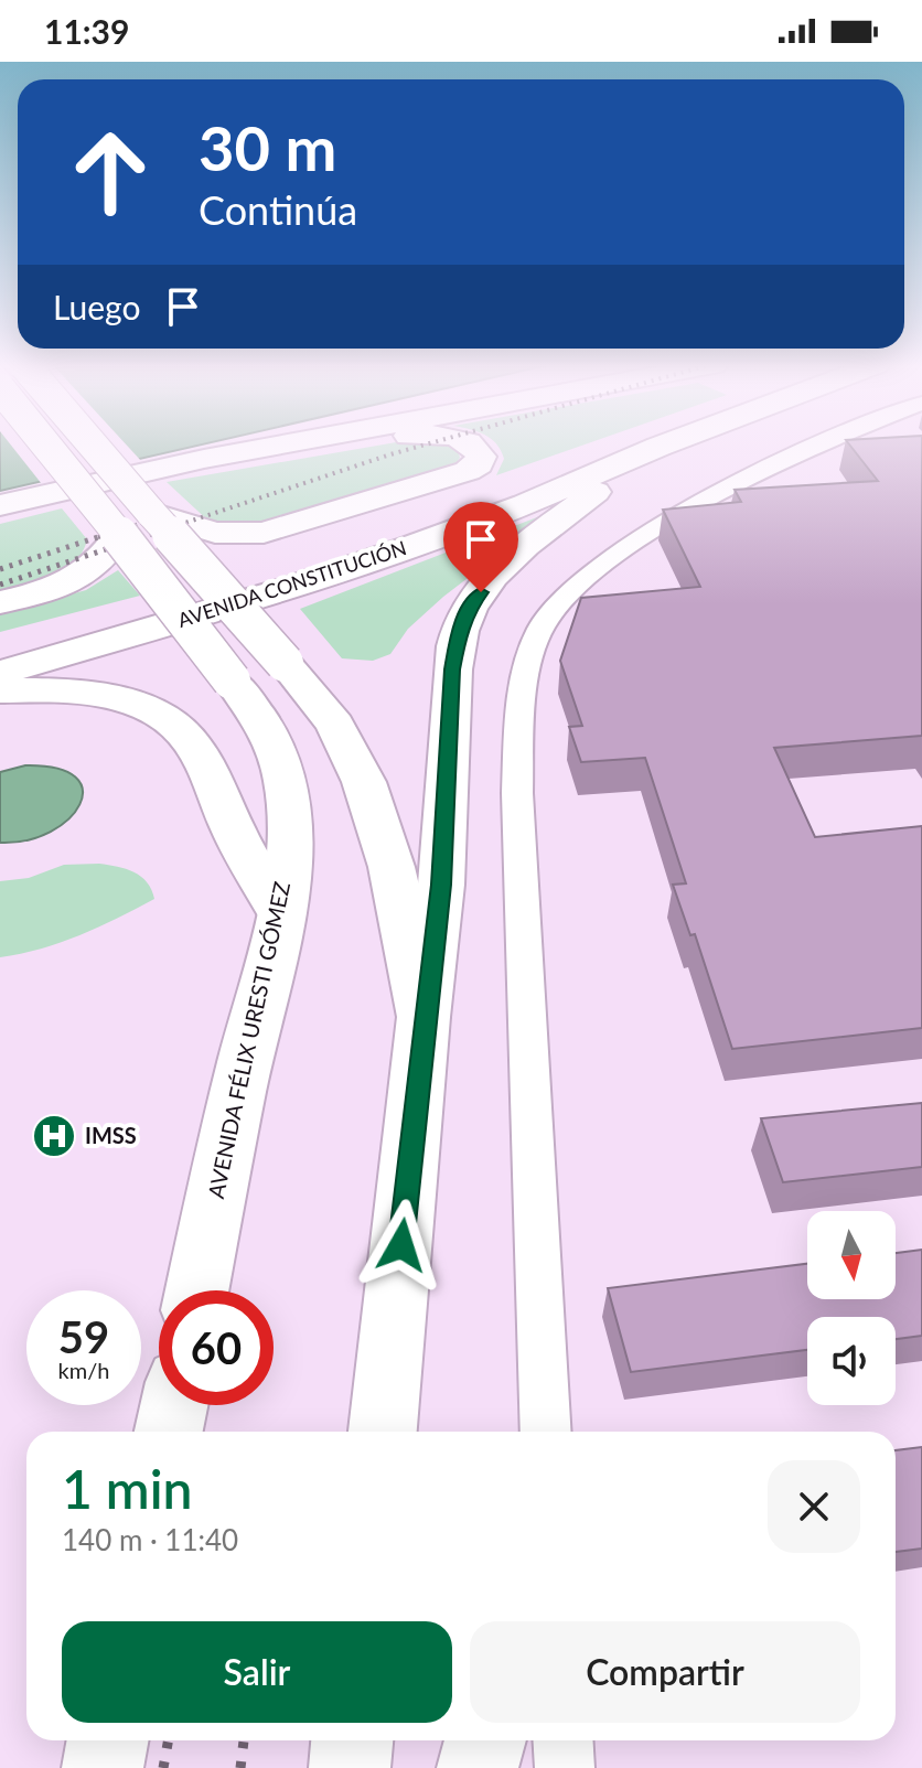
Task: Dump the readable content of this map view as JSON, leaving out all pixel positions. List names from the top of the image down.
{
  "streets": {
    "main road": ["AVENIDA CONSTITUCIÓN", "AVENIDA FÉLIX URESTI GÓMEZ"]
  },
  "places": {
    "hospital": ["IMSS"]
  },
  "north": "bottom",
  "page": {
    "status": "11:39",
    "turn": ["30 m", "Continúa"],
    "then": "Luego",
    "speed": "59 km/h",
    "limit": "60",
    "heading": ["1 min", "140 m · 11:40"],
    "buttons": ["Salir", "Compartir"]
  }
}
